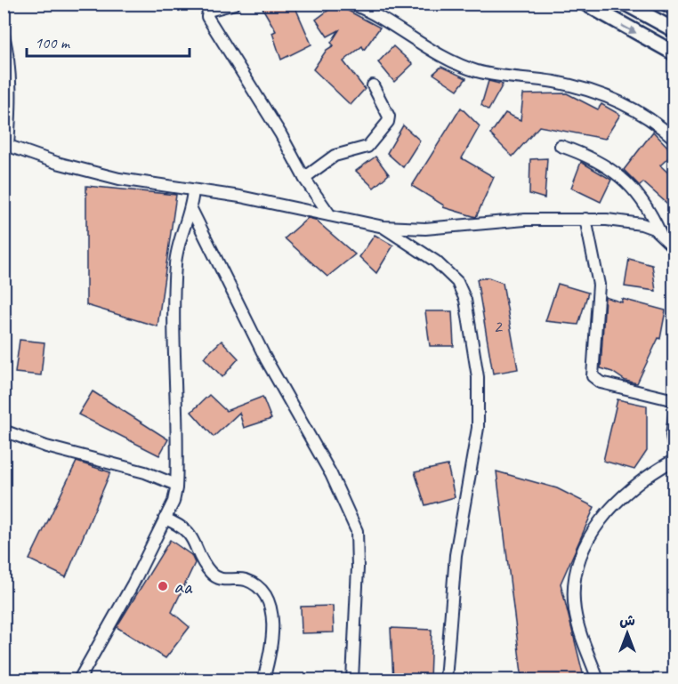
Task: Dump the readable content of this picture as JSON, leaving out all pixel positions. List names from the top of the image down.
{
  "places": ["aa"],
  "house_numbers": ["2"],
  "scale_bar": "100 m",
  "north": "top"
}
